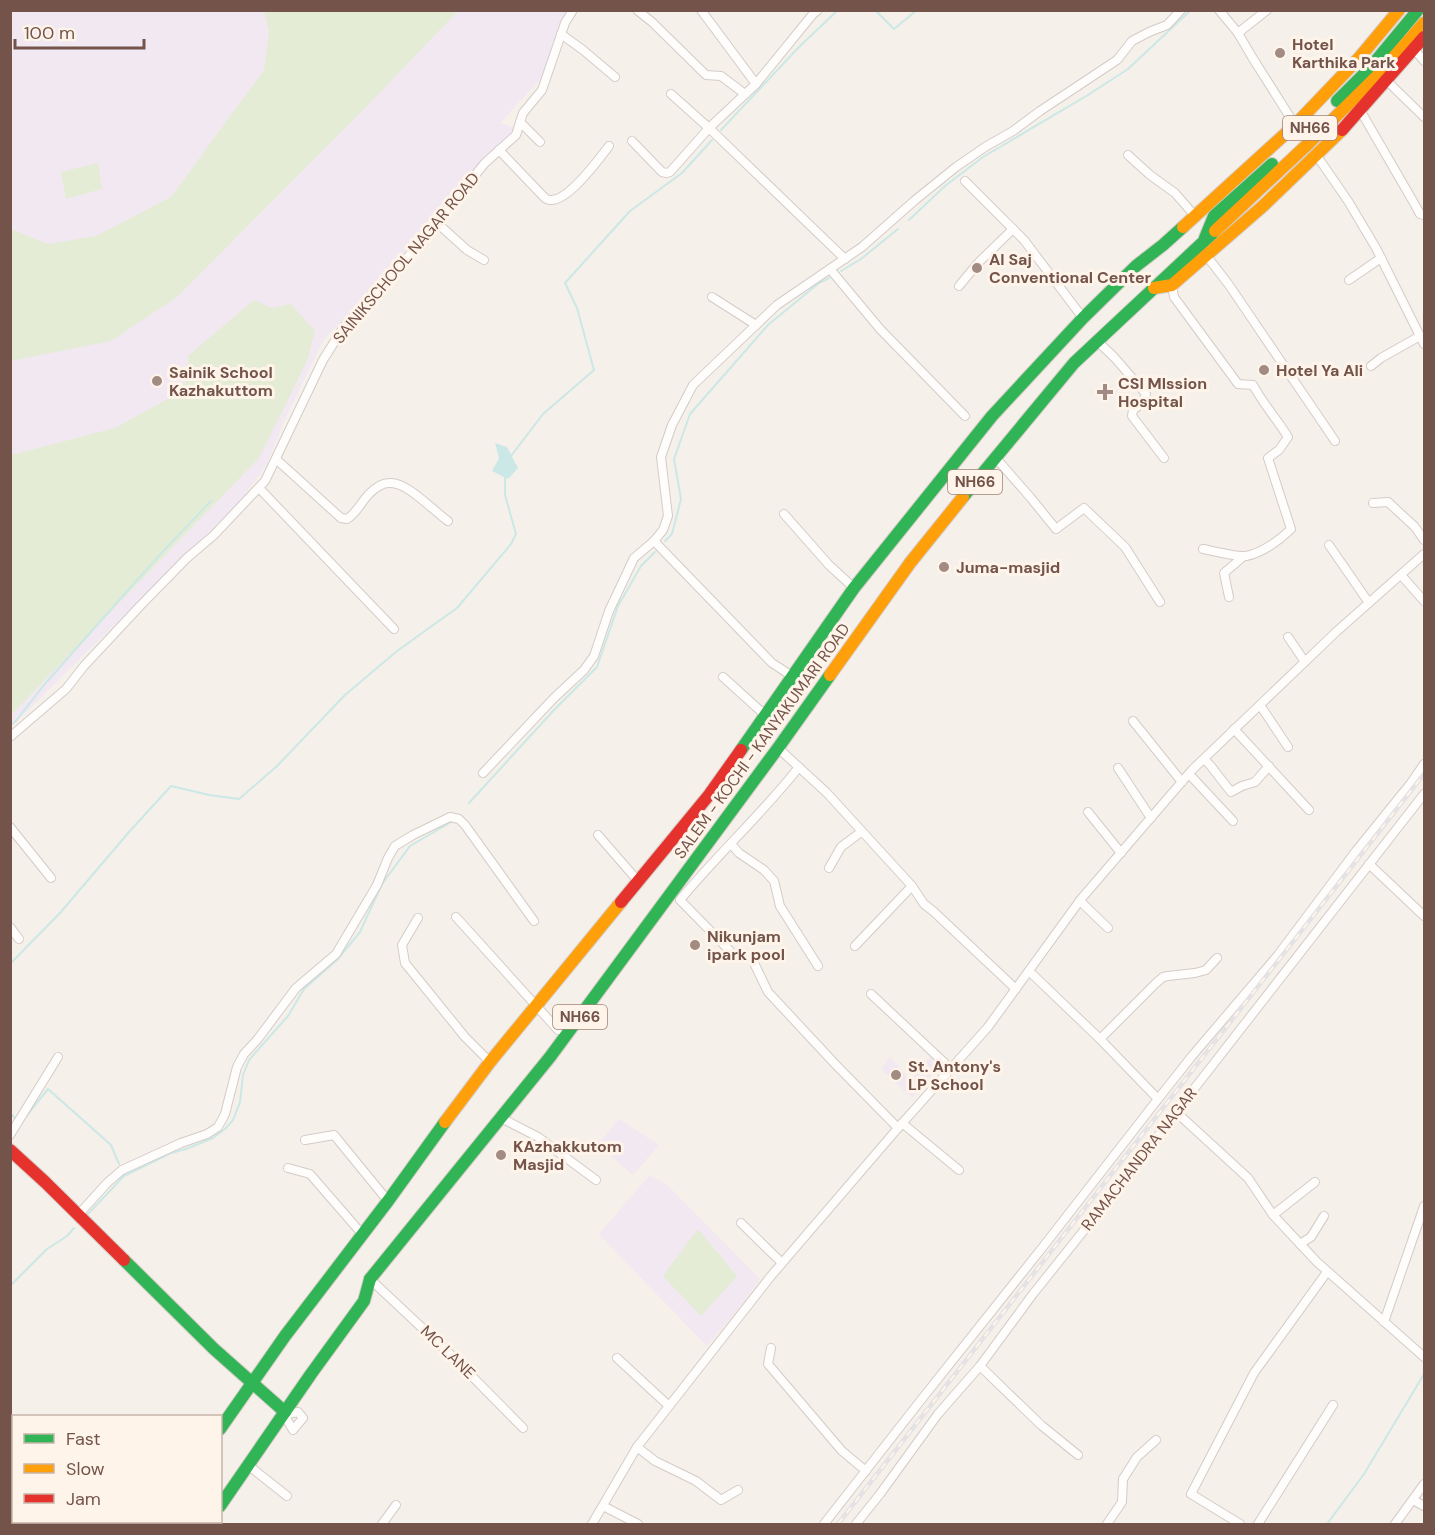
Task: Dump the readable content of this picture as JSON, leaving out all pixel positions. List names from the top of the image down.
{
  "streets": {
    "main road": ["NH66", "SALEM - KOCHI - KANYAKUMARI ROAD"],
    "street": ["SAINIKSCHOOL NAGAR ROAD", "RAMACHANDRA NAGAR", "MC LANE"]
  },
  "crossings": [
    ["SALEM - KOCHI - KANYAKUMARI ROAD", "MC LANE"]
  ],
  "places": {
    "other": [
      "Hotel Karthika Park",
      "Al Saj Conventional Center",
      "Hotel Ya Ali",
      "Sainik School Kazhakuttom",
      "Juma-masjid",
      "Nikunjam ipark pool",
      "St. Antony's LP School",
      "KAzhakkutom Masjid"
    ],
    "health": ["CSI MIssion Hospital"]
  },
  "legend": ["Fast", "Slow", "Jam"],
  "scale_bar": "100 m"
}
